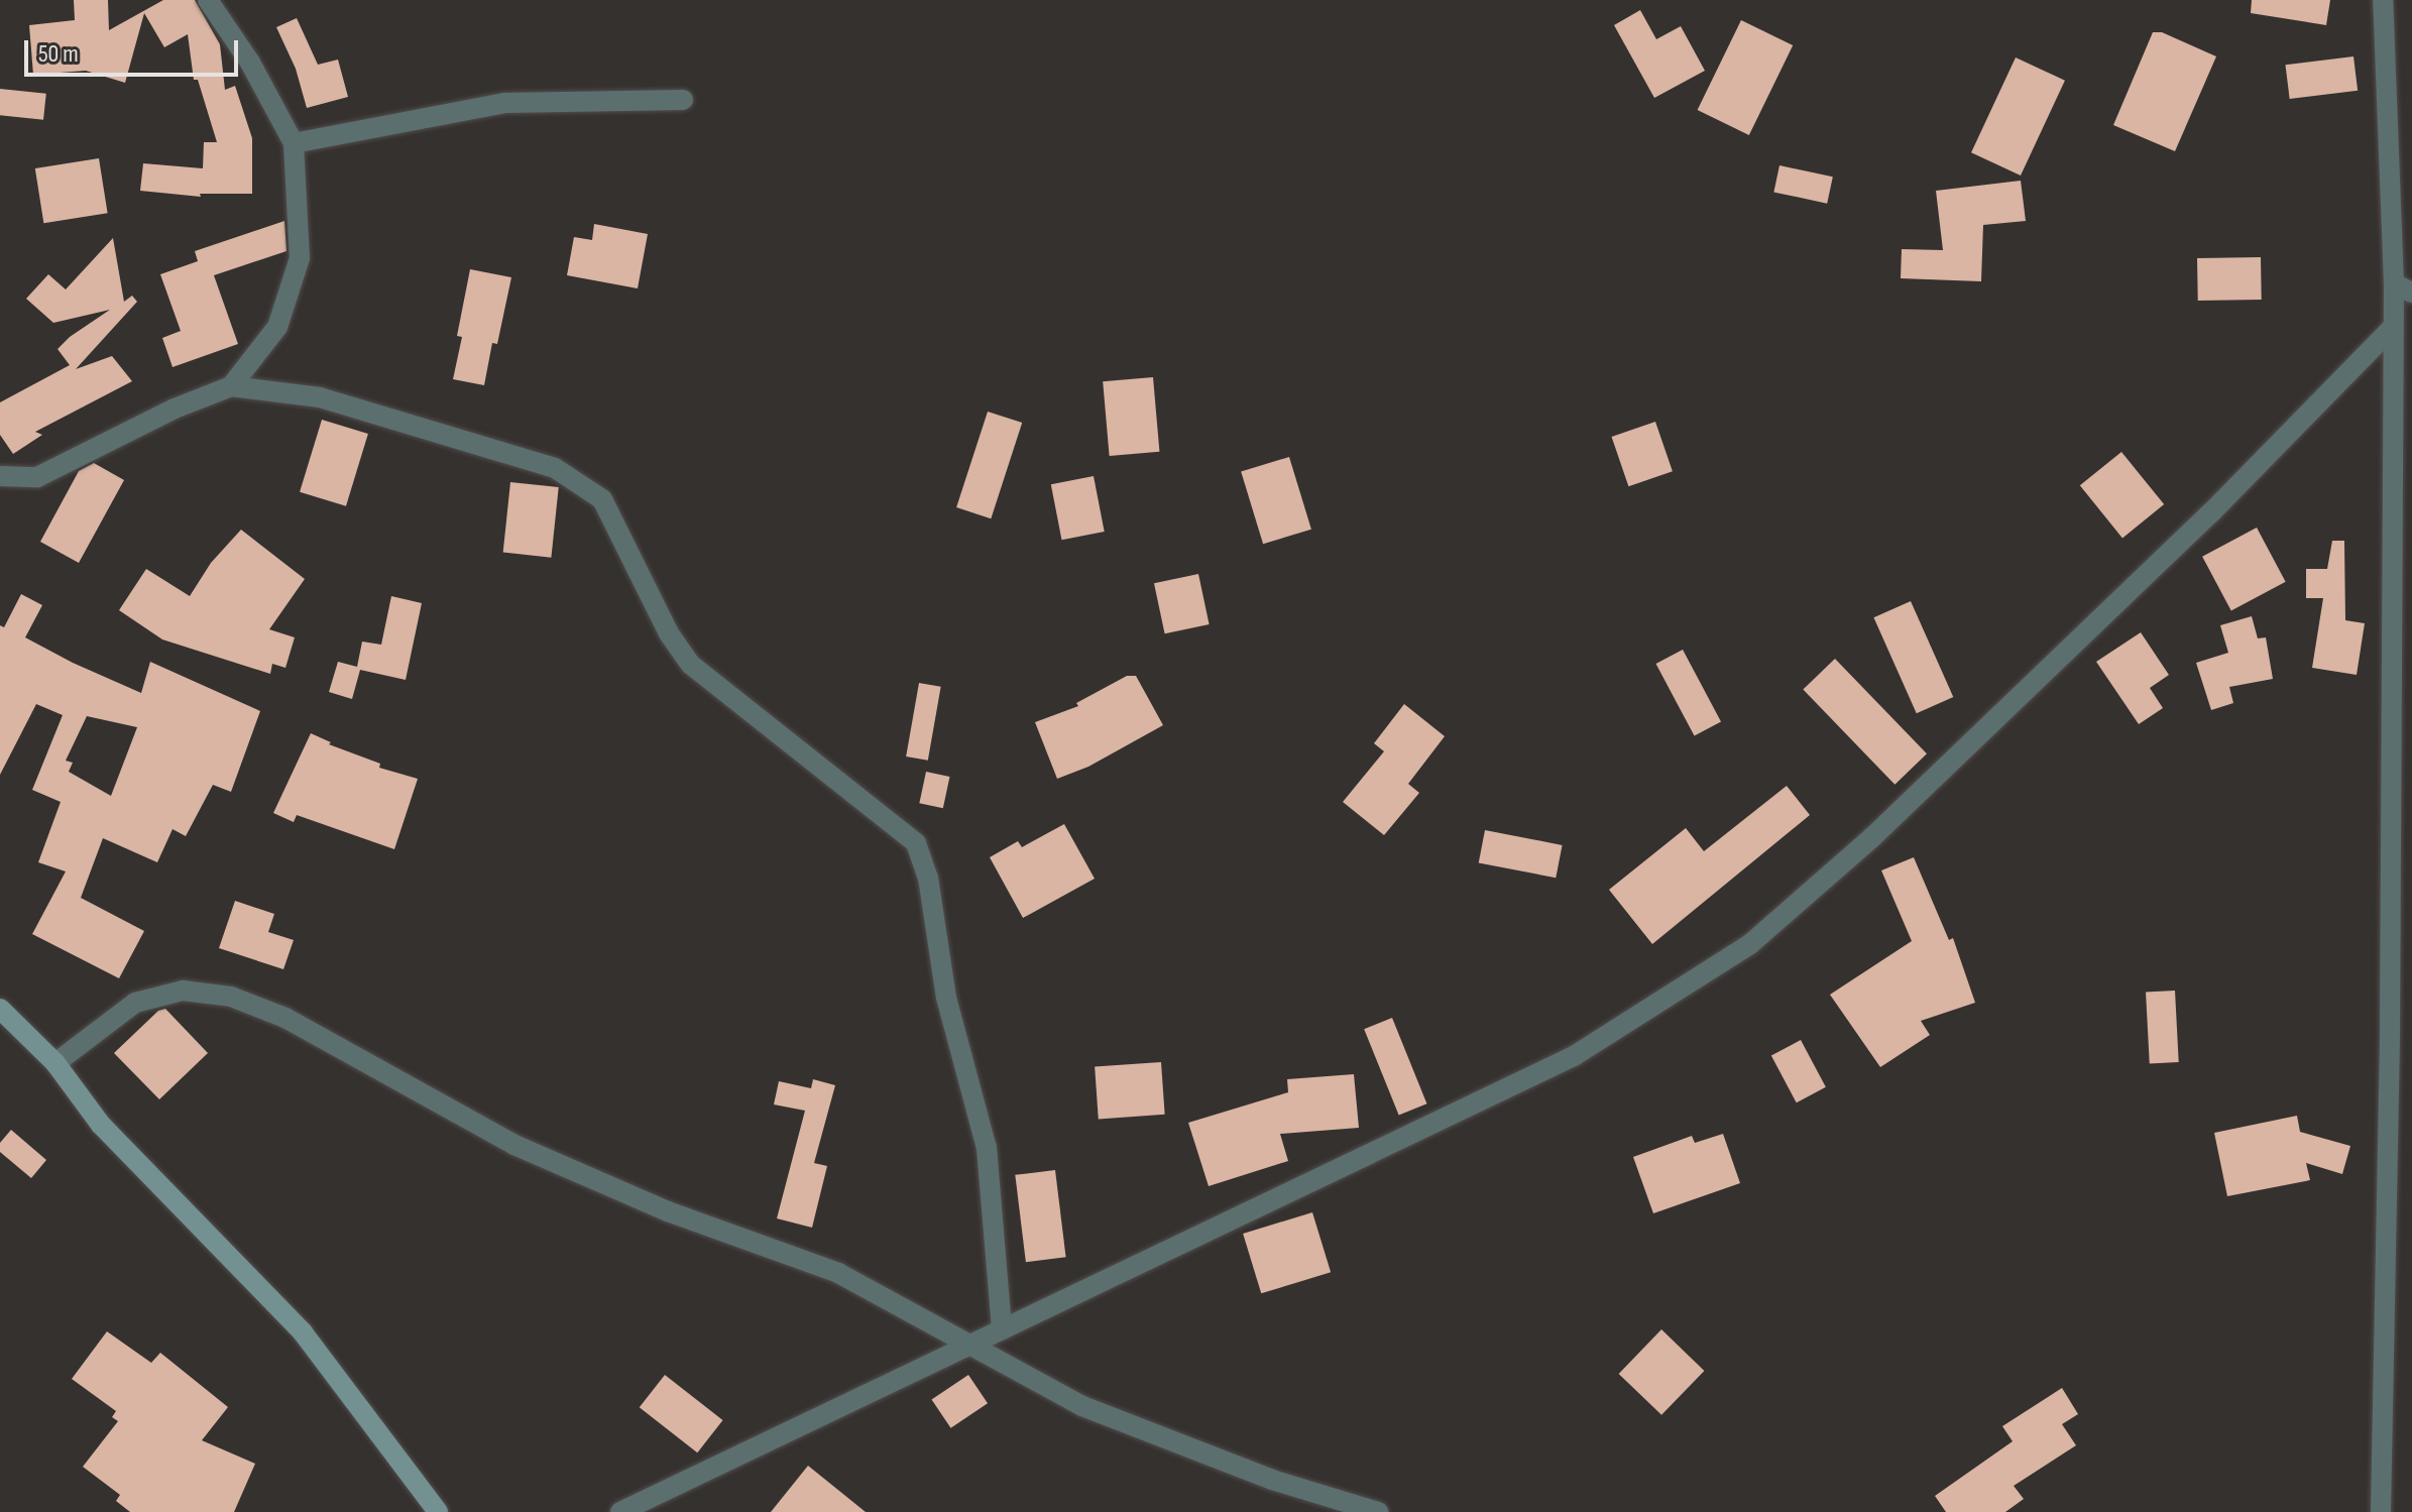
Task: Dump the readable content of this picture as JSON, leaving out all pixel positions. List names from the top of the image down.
{
  "scale_bar": "50 m"
}
